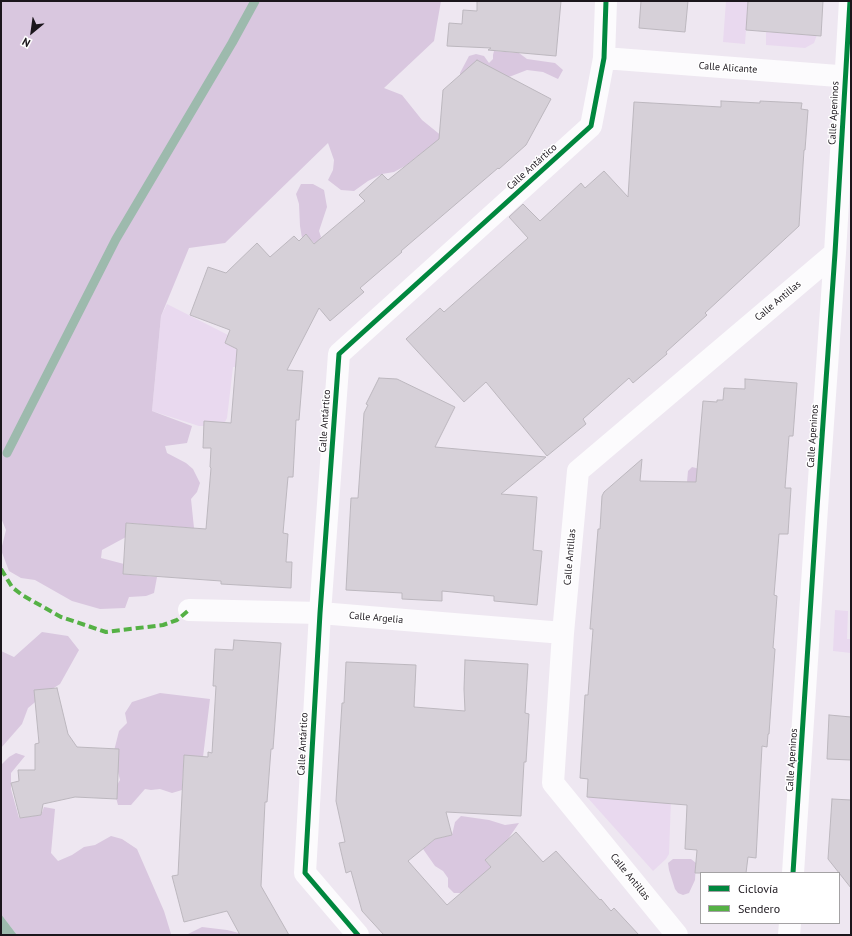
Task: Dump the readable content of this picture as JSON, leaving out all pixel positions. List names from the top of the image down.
{
  "streets": {
    "street": [
      "Calle Alicante",
      "Calle Apeninos",
      "Calle Antártico",
      "Calle Antillas",
      "Calle Argelia"
    ]
  },
  "crossings": [
    ["Calle Alicante", "Calle Apeninos"],
    ["Calle Alicante", "Calle Antártico"],
    ["Calle Apeninos", "Calle Antillas"],
    ["Calle Antártico", "Calle Argelia"],
    ["Calle Antillas", "Calle Argelia"]
  ],
  "legend": ["Ciclovía", "Sendero"],
  "north": "bottom left"
}
